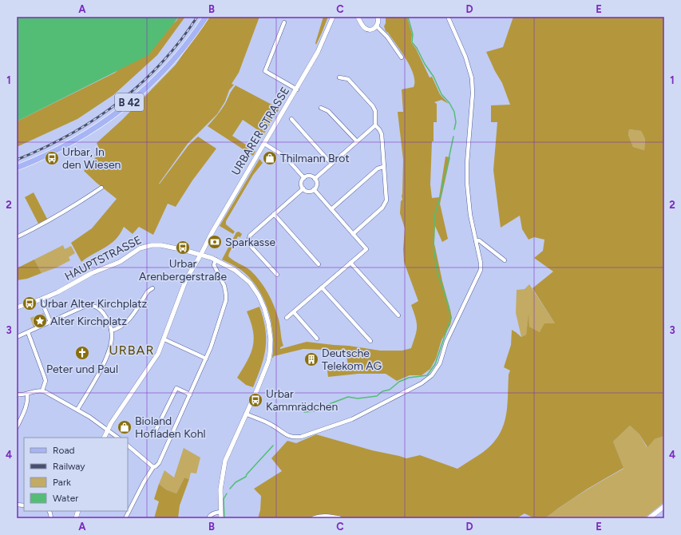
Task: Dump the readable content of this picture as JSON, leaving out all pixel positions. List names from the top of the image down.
{
  "streets": {
    "main road": ["B 42"],
    "street": ["URBARER STRASSE", "HAUPTSTRASSE"]
  },
  "crossings": [
    ["URBARER STRASSE", "HAUPTSTRASSE"]
  ],
  "districts": ["URBAR"],
  "places": {
    "bus stop": [
      "Urbar, In den Wiesen",
      "Urbar Arenbergerstraße",
      "Urbar Alter Kirchplatz",
      "Urbar Kammrädchen"
    ],
    "shop": ["Thilmann Brot", "Bioland Hofladen Kohl"],
    "bank": ["Sparkasse"],
    "place": ["Alter Kirchplatz"],
    "church": ["Peter und Paul"],
    "building": ["Deutsche Telekom AG"]
  },
  "legend": [
    "Road",
    "Railway",
    "Park",
    "Water"
  ],
  "grid": {
    "columns": [
      "A",
      "B",
      "C",
      "D",
      "E"
    ],
    "rows": [
      "1",
      "2",
      "3",
      "4"
    ]
  }
}
